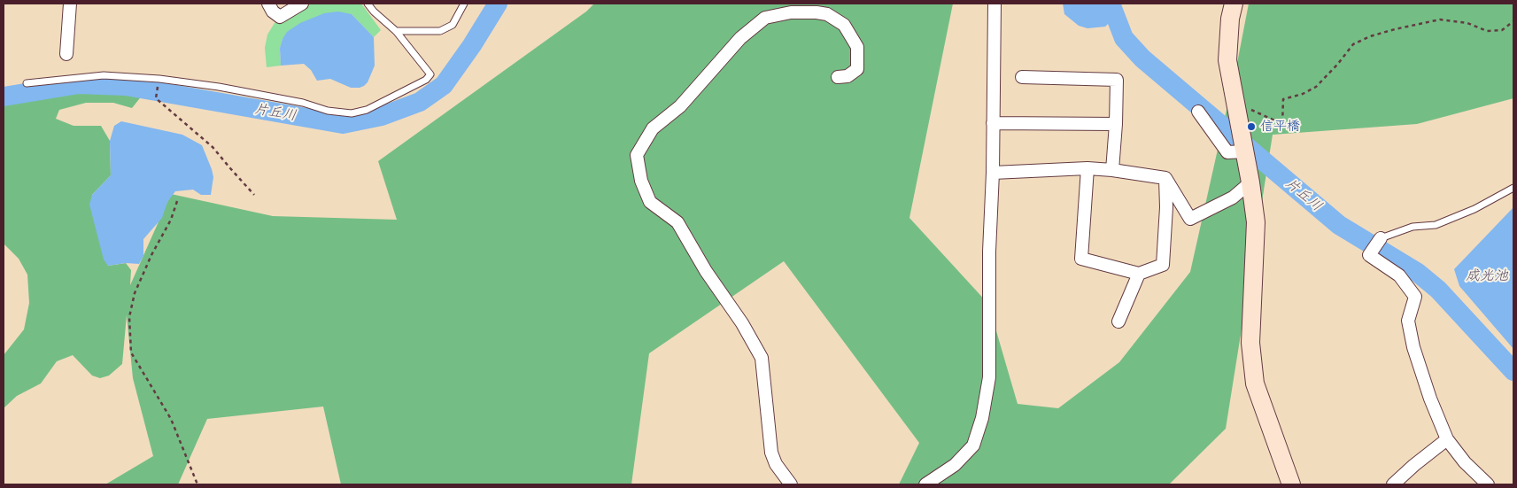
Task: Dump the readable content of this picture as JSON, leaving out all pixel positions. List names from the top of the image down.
{
  "water": ["片丘川", "成光池"],
  "places": ["信平橋"]
}
